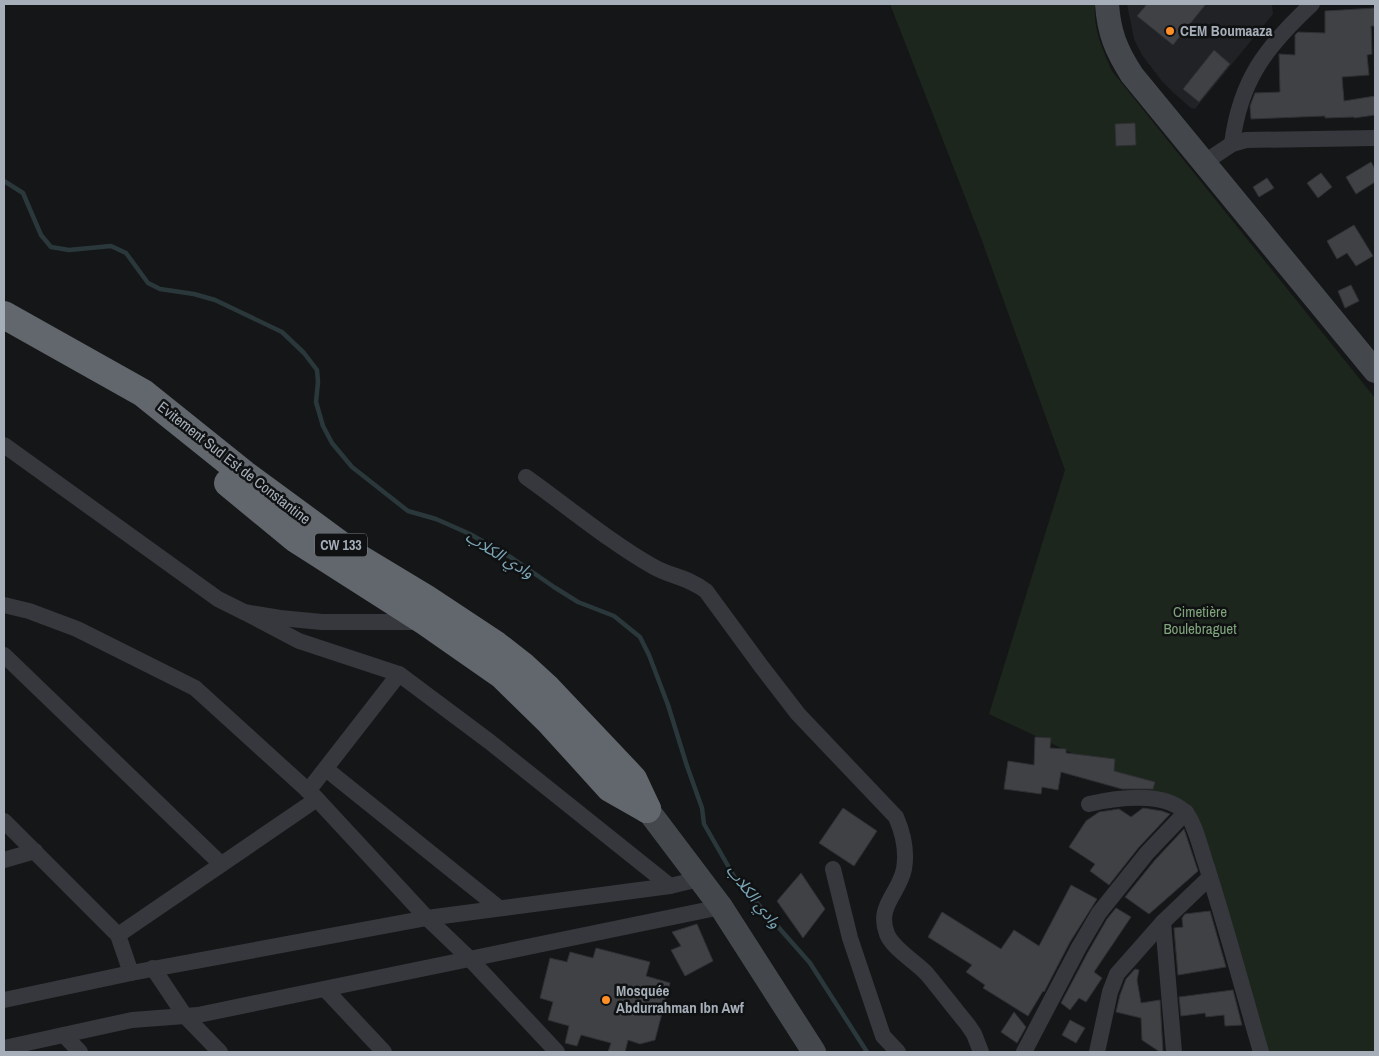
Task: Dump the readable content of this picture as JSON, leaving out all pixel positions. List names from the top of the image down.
{
  "streets": {
    "highway": ["Evitement Sud Est de Constantine", "CW 133"]
  },
  "water": ["وادي الكلاب"],
  "parks": ["Cimetière Boulebraguet"],
  "places": ["CEM Boumaaza", "Mosquée Abdurrahman Ibn Awf"]
}
